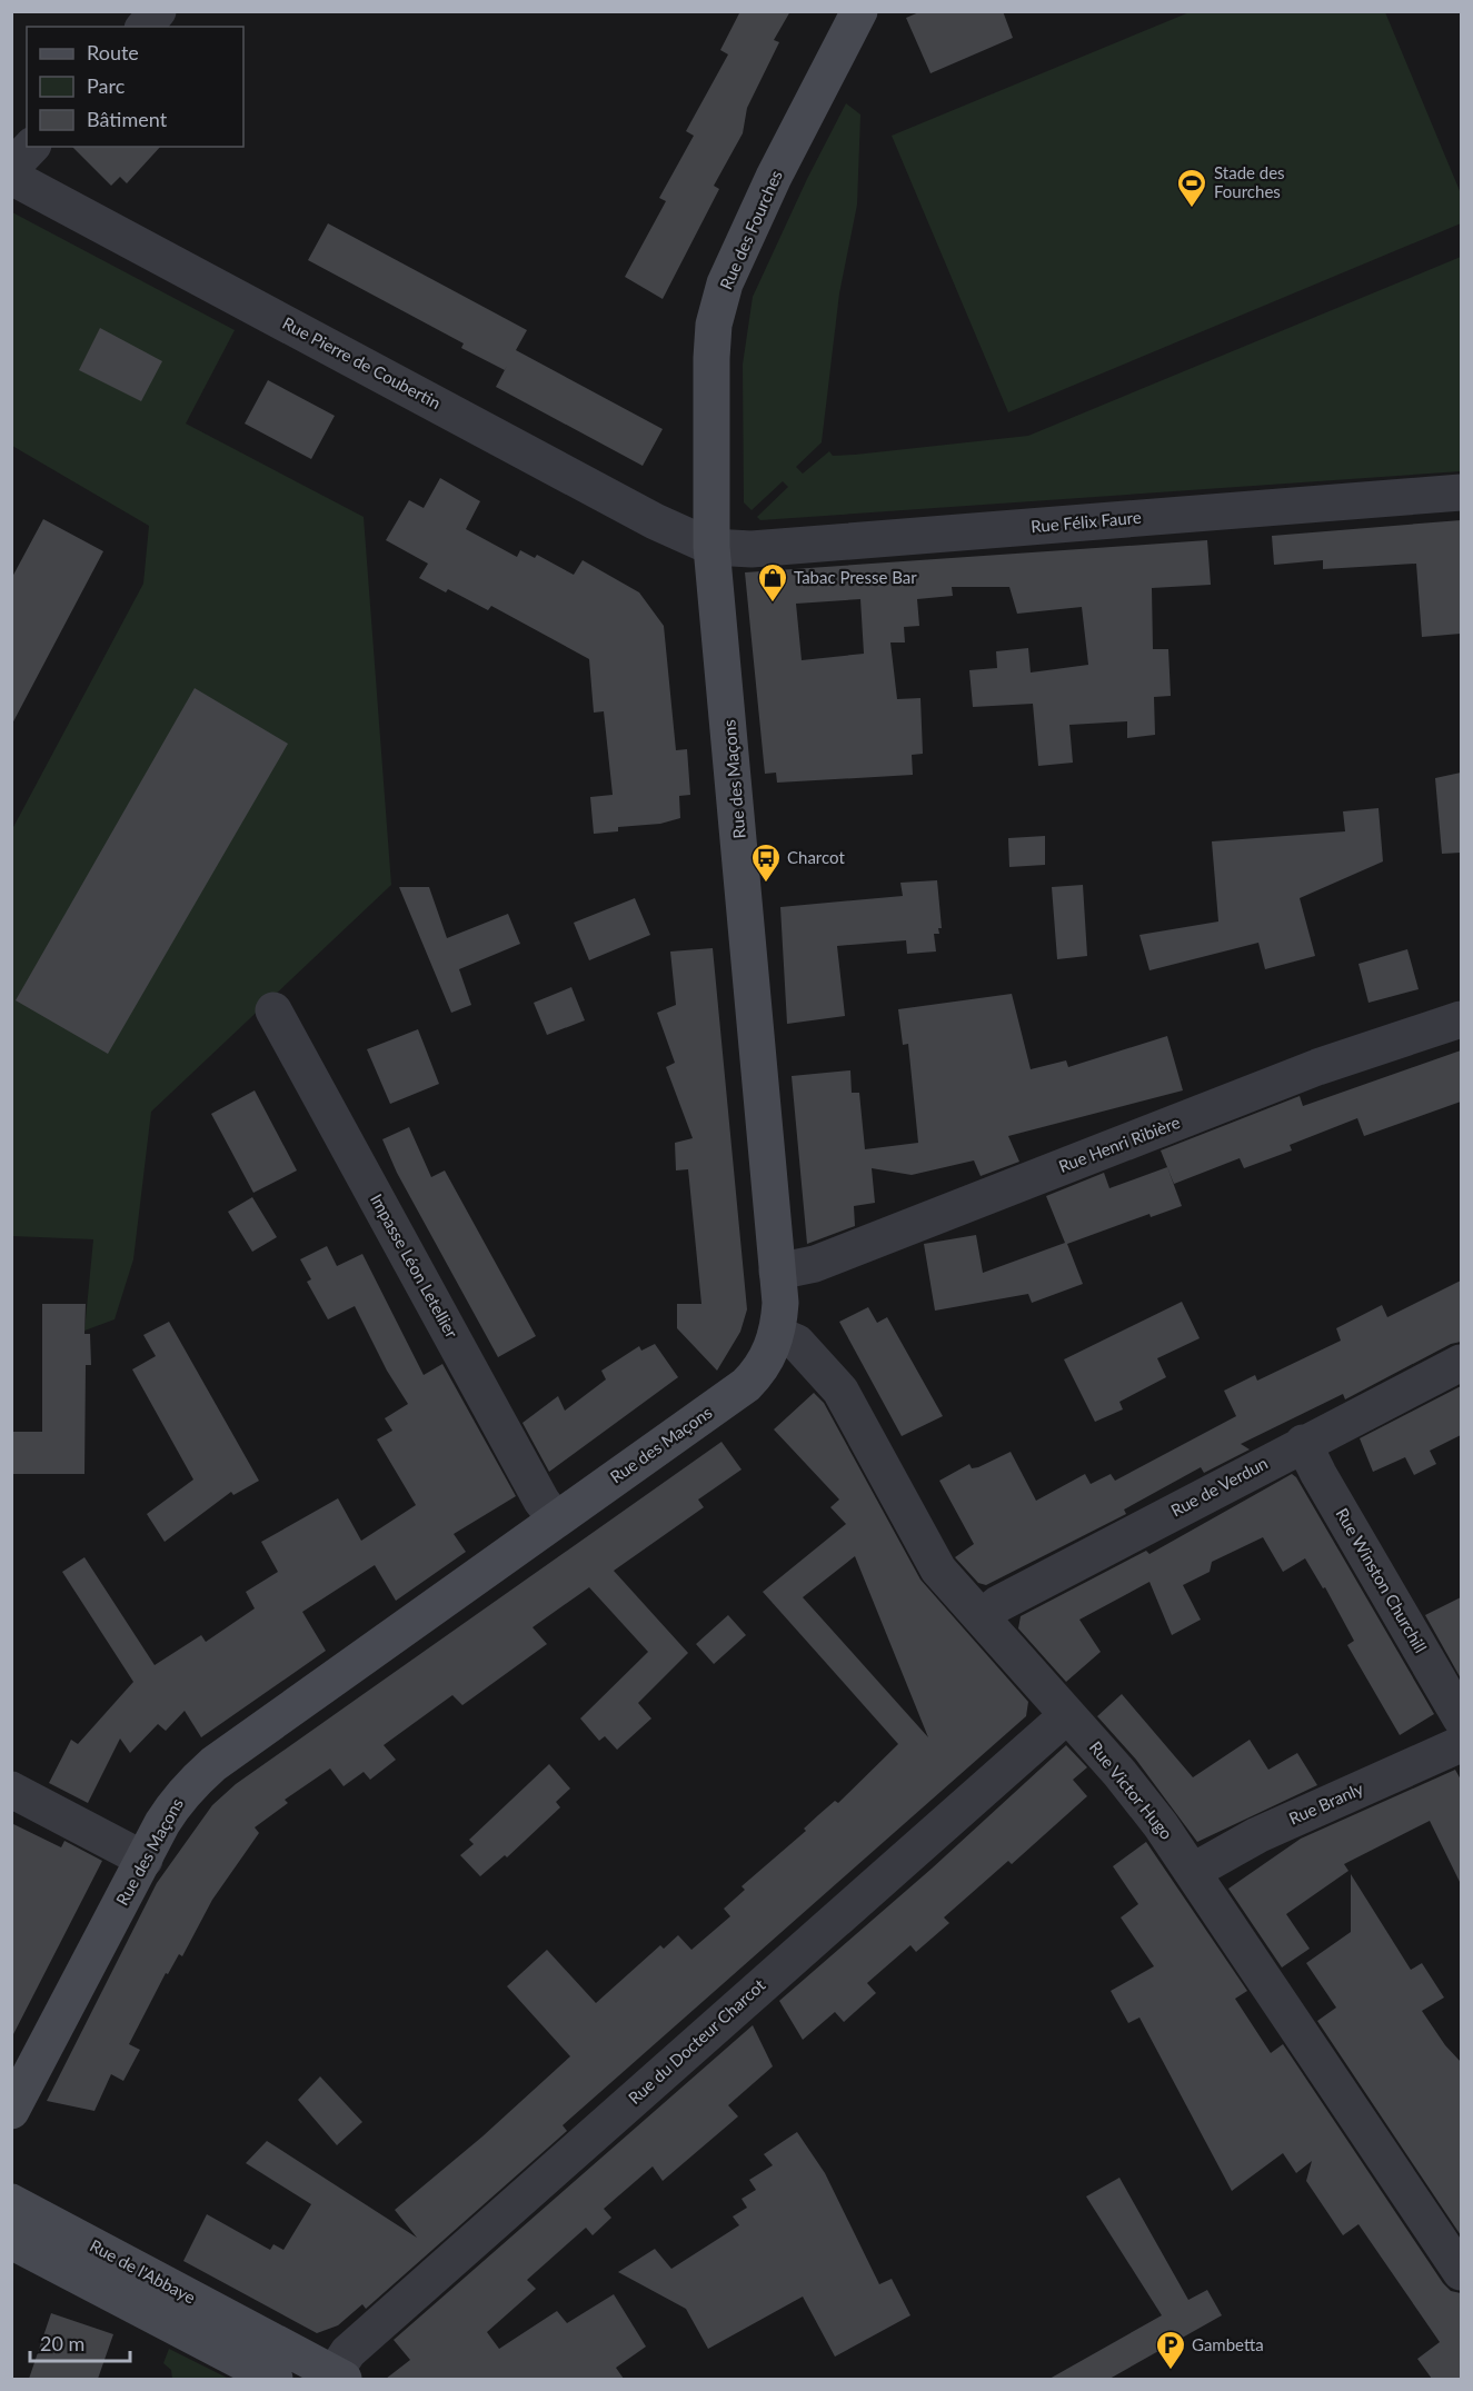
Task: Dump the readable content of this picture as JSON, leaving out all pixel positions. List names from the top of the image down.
{
  "streets": {
    "main road": ["Rue des Fourches", "Rue des Maçons", "Rue de l'Abbaye"],
    "street": [
      "Rue Pierre de Coubertin",
      "Rue Félix Faure",
      "Rue Henri Ribière",
      "Impasse Léon Letellier",
      "Rue de Verdun",
      "Rue Winston Churchill",
      "Rue Victor Hugo",
      "Rue Branly",
      "Rue du Docteur Charcot"
    ]
  },
  "crossings": [
    ["Rue des Fourches", "Rue Pierre de Coubertin"],
    ["Rue des Fourches", "Rue Félix Faure"],
    ["Rue des Fourches", "Rue des Maçons"],
    ["Rue Pierre de Coubertin", "Rue Félix Faure"],
    ["Rue Pierre de Coubertin", "Rue des Maçons"],
    ["Rue Félix Faure", "Rue des Maçons"],
    ["Rue des Maçons", "Rue Henri Ribière"],
    ["Rue des Maçons", "Impasse Léon Letellier"],
    ["Rue des Maçons", "Rue Victor Hugo"],
    ["Rue de Verdun", "Rue Winston Churchill"],
    ["Rue de Verdun", "Rue Victor Hugo"],
    ["Rue Victor Hugo", "Rue Branly"],
    ["Rue Victor Hugo", "Rue du Docteur Charcot"],
    ["Rue du Docteur Charcot", "Rue de l'Abbaye"]
  ],
  "places": {
    "sports": ["Stade des Fourches"],
    "shop": ["Tabac Presse Bar"],
    "bus stop": ["Charcot"],
    "parking": ["Gambetta"]
  },
  "legend": ["Route", "Parc", "Bâtiment"],
  "scale_bar": "20 m"
}
